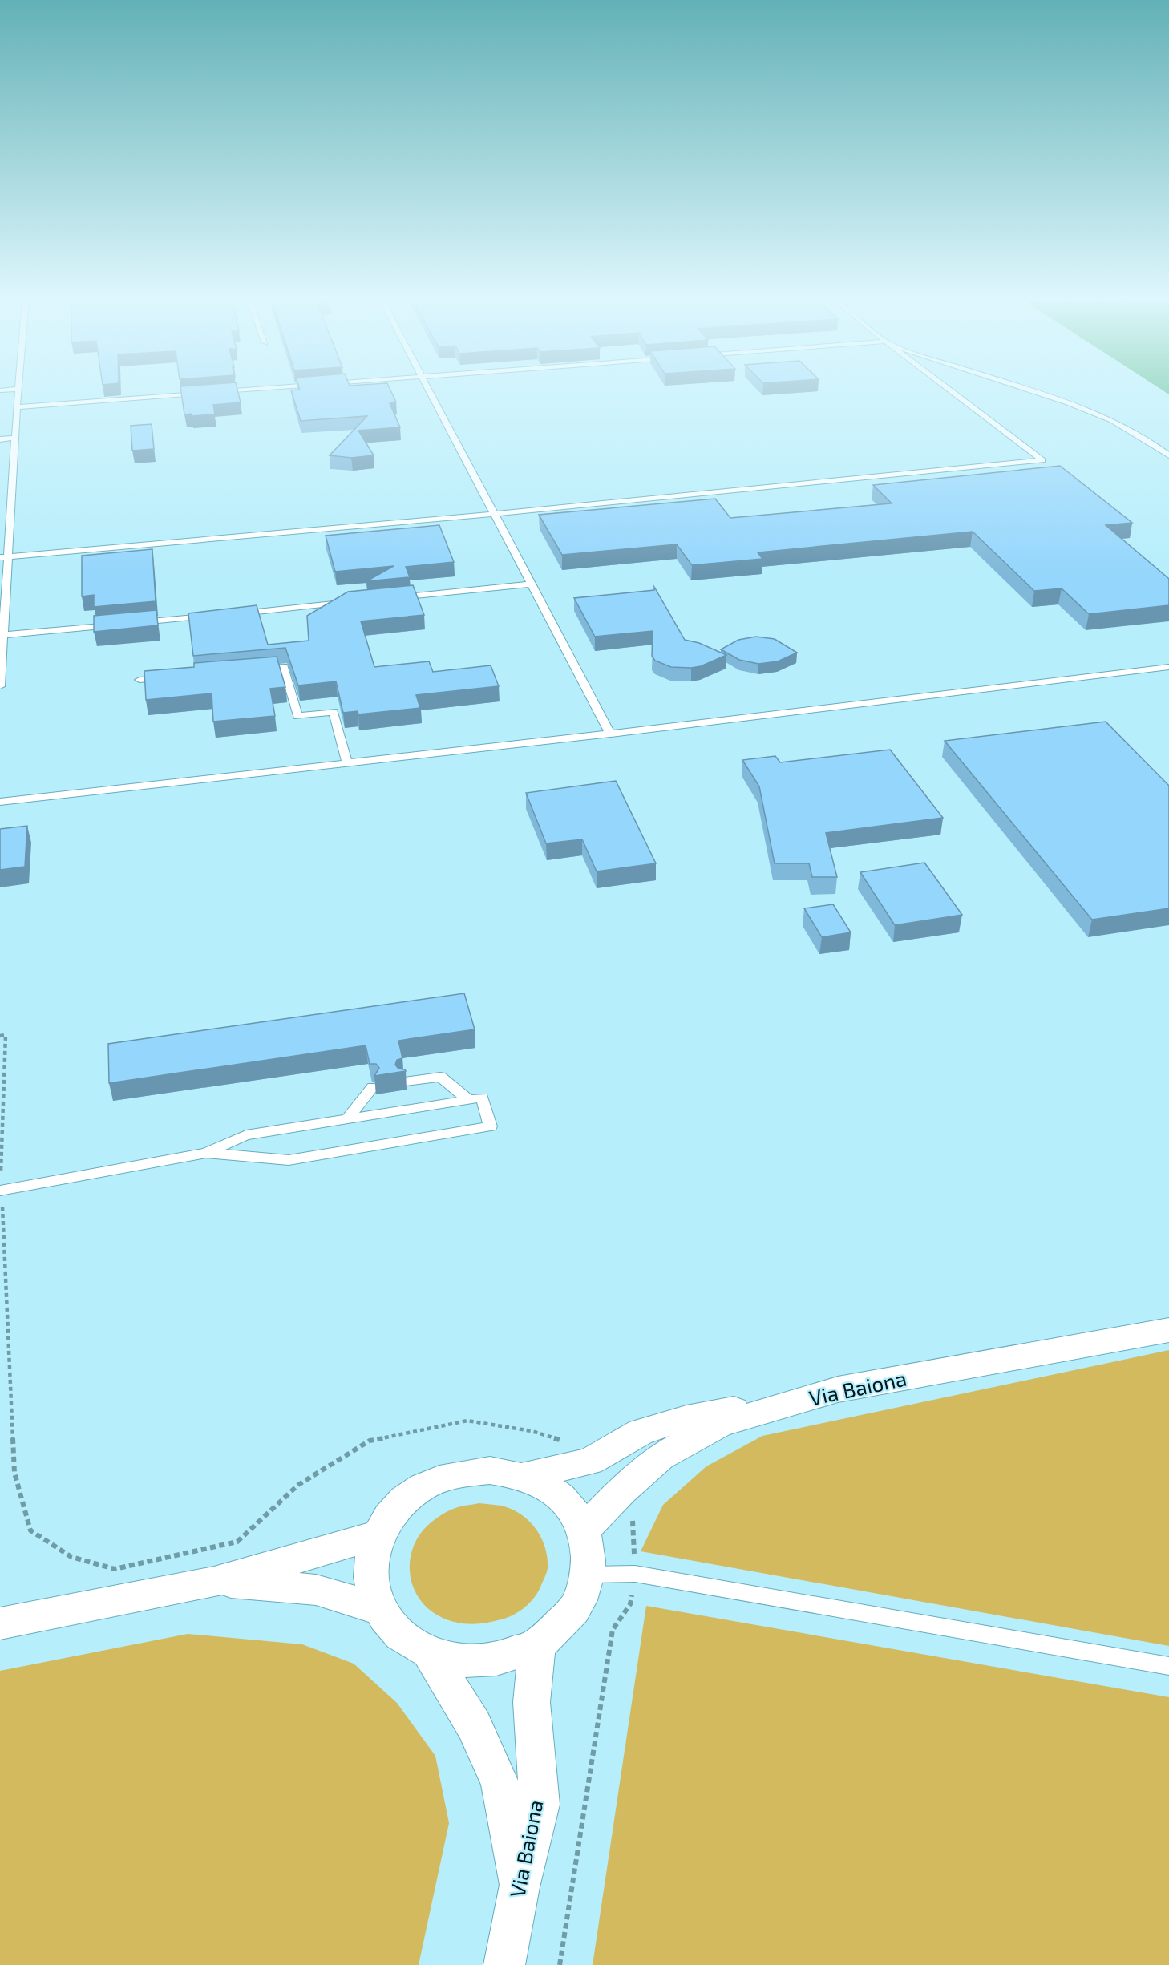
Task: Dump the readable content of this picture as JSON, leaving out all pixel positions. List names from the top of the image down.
{
  "streets": {
    "street": ["Via Baiona"]
  }
}
